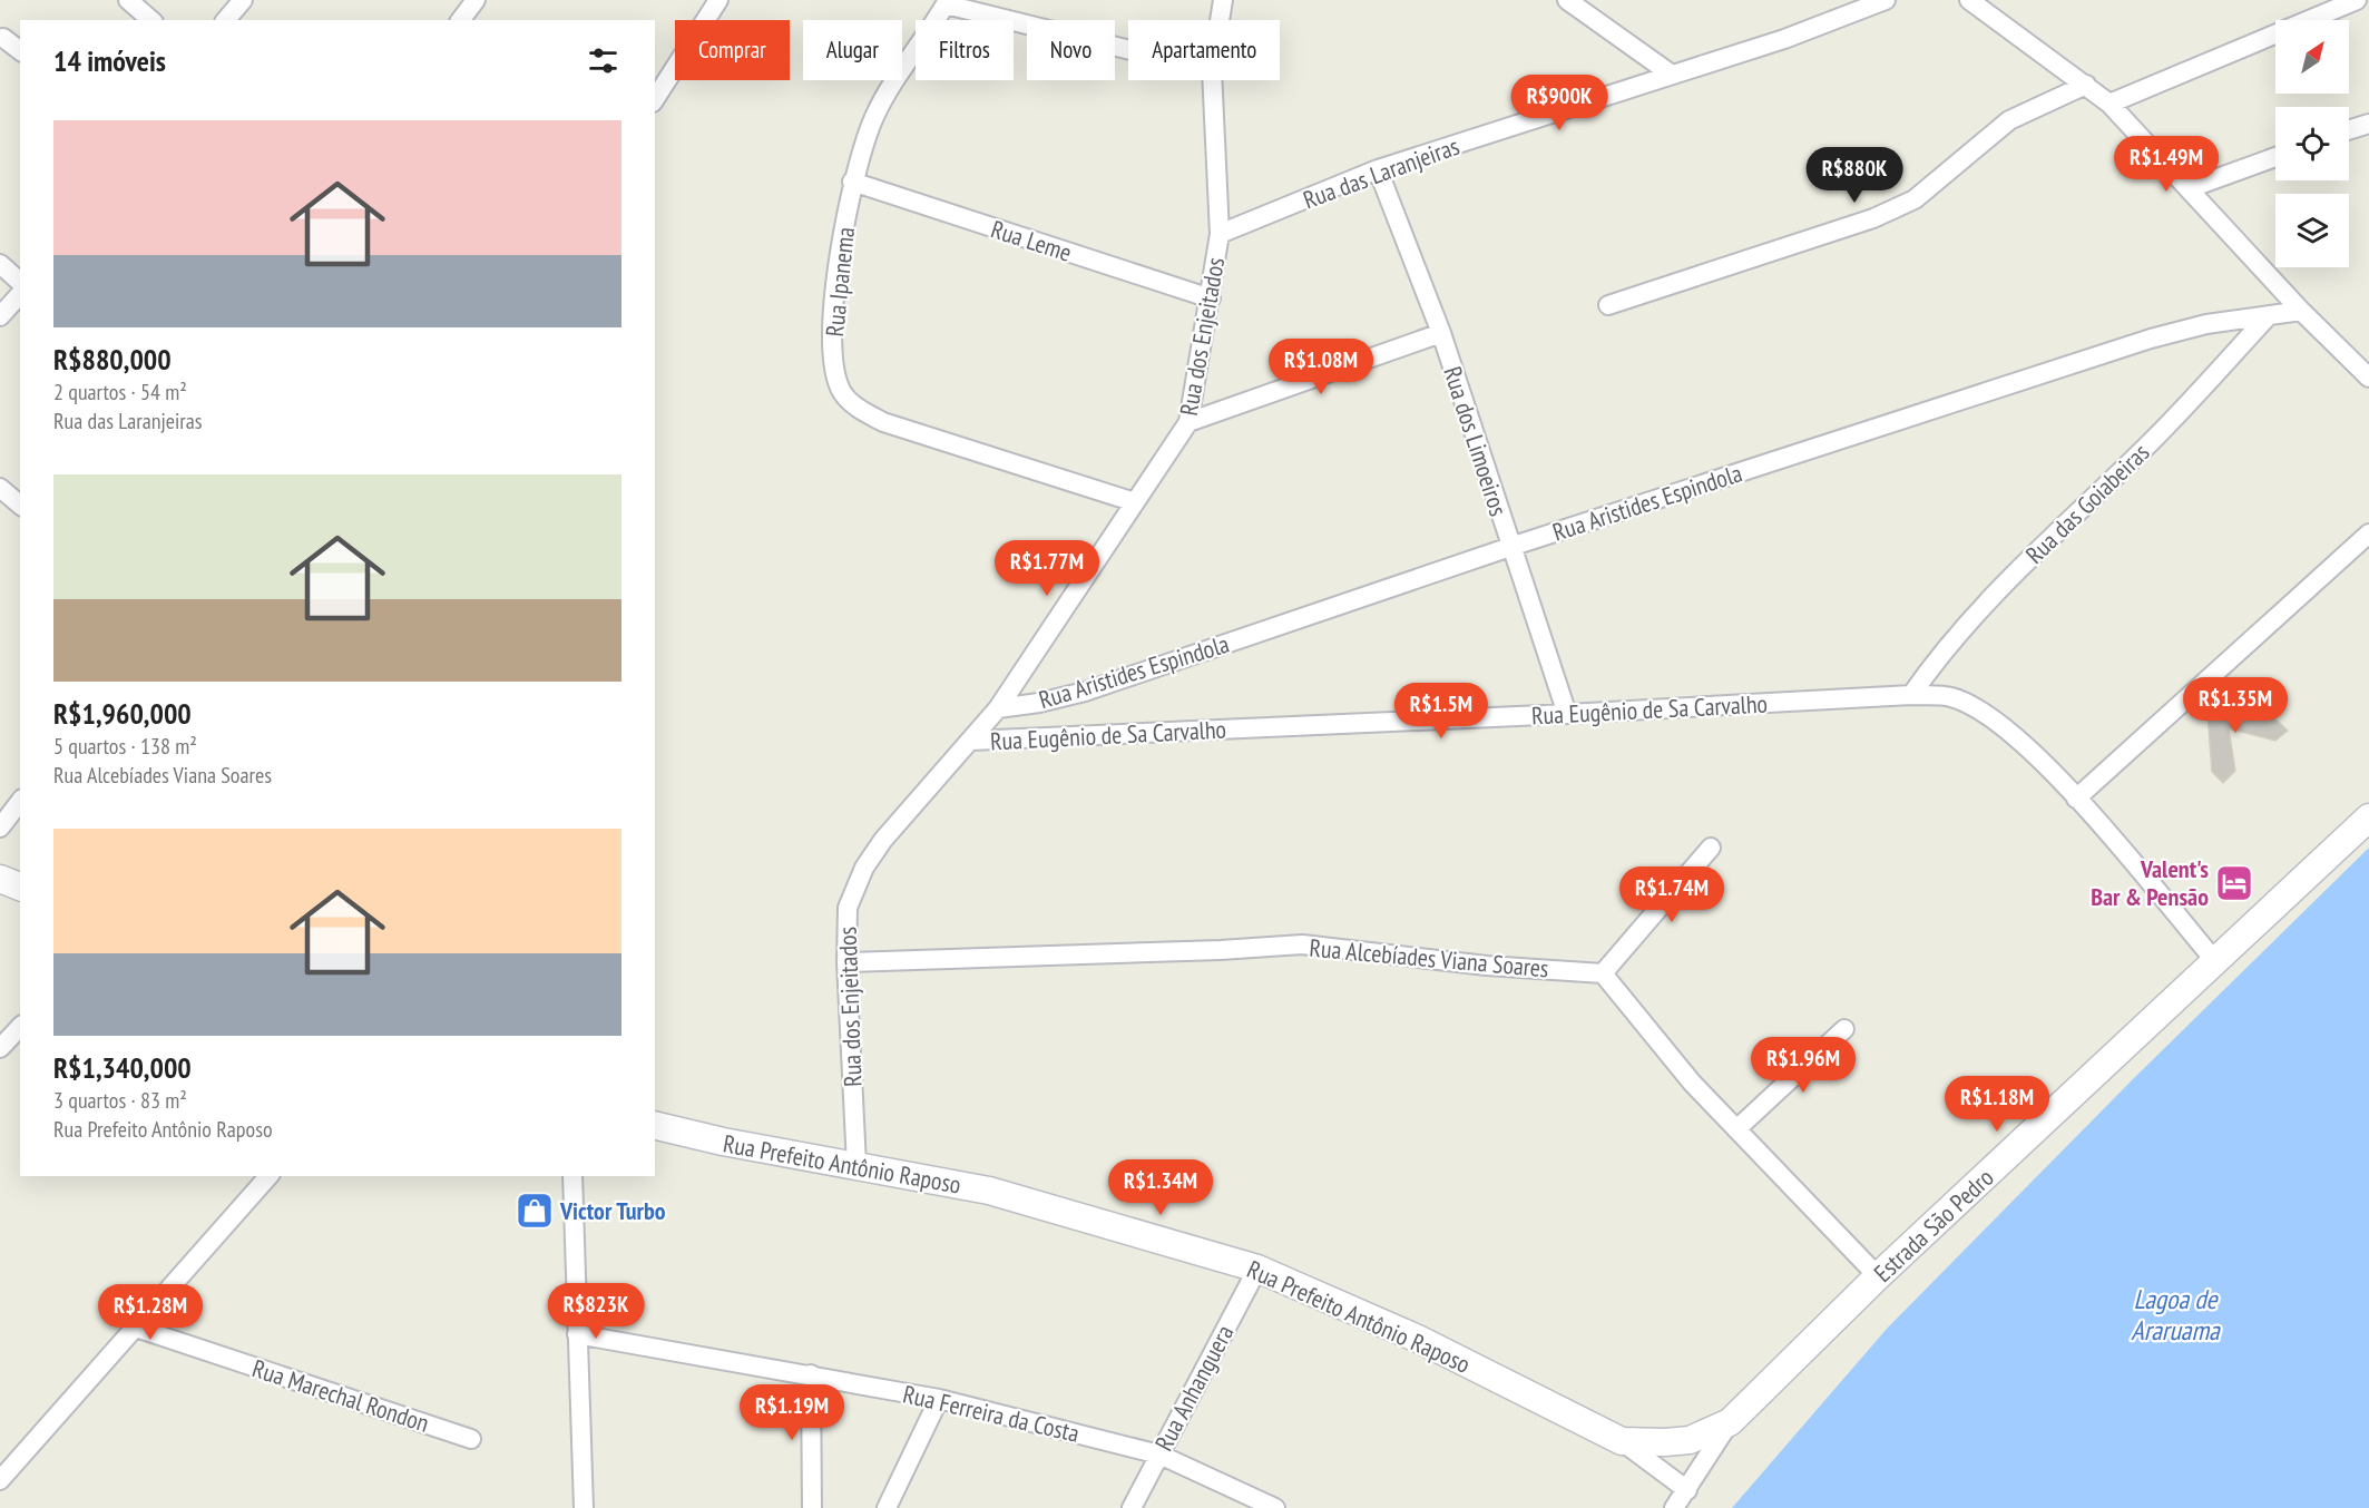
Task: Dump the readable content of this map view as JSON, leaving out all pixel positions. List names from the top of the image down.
{
  "streets": {
    "street": [
      "Rua das Laranjeiras",
      "Rua Leme",
      "Rua Ipanema",
      "Rua dos Enjeitados",
      "Rua dos Limoeiros",
      "Rua Aristides Espindola",
      "Rua das Goiabeiras",
      "Rua Eugênio de Sa Carvalho",
      "Rua Alcebíades Viana Soares",
      "Rua Prefeito Antônio Raposo",
      "Estrada São Pedro",
      "Rua Anhanguera",
      "Rua Marechal Rondon",
      "Rua Ferreira da Costa"
    ]
  },
  "crossings": [
    ["Rua das Laranjeiras", "Rua dos Enjeitados"],
    ["Rua das Laranjeiras", "Rua dos Limoeiros"],
    ["Rua Leme", "Rua Ipanema"],
    ["Rua Leme", "Rua dos Enjeitados"],
    ["Rua Ipanema", "Rua dos Enjeitados"],
    ["Rua dos Enjeitados", "Rua Aristides Espindola"],
    ["Rua dos Enjeitados", "Rua Eugênio de Sa Carvalho"],
    ["Rua dos Enjeitados", "Rua Alcebíades Viana Soares"],
    ["Rua dos Enjeitados", "Rua Prefeito Antônio Raposo"],
    ["Rua dos Limoeiros", "Rua Aristides Espindola"],
    ["Rua dos Limoeiros", "Rua Eugênio de Sa Carvalho"],
    ["Rua Aristides Espindola", "Rua das Goiabeiras"],
    ["Rua das Goiabeiras", "Rua Eugênio de Sa Carvalho"],
    ["Rua Eugênio de Sa Carvalho", "Estrada São Pedro"],
    ["Rua Prefeito Antônio Raposo", "Estrada São Pedro"],
    ["Rua Prefeito Antônio Raposo", "Rua Anhanguera"],
    ["Rua Anhanguera", "Rua Ferreira da Costa"]
  ],
  "water": ["Lagoa de Araruama"],
  "places": {
    "hotel": ["Valent's Bar & Pensão"],
    "shop": ["Victor Turbo"]
  },
  "north": "top right",
  "page": {
    "chip": [
      "Comprar",
      "Alugar",
      "Filtros",
      "Novo",
      "Apartamento"
    ],
    "heading": "14 imóveis",
    "price": [
      "R$900K",
      "R$1.49M",
      "R$880K",
      "R$1.08M",
      "R$1.77M",
      "R$1.35M",
      "R$1.5M",
      "R$1.74M",
      "R$1.96M",
      "R$1.18M",
      "R$1.34M",
      "R$823K",
      "R$1.28M",
      "R$1.19M"
    ],
    "list": [
      {
        "name": "R$880,000",
        "note": "2 quartos · 54 m² · Rua das Laranjeiras"
      },
      {
        "name": "R$1,960,000",
        "note": "5 quartos · 138 m² · Rua Alcebíades Viana Soares"
      },
      {
        "name": "R$1,340,000",
        "note": "3 quartos · 83 m² · Rua Prefeito Antônio Raposo"
      }
    ]
  }
}
